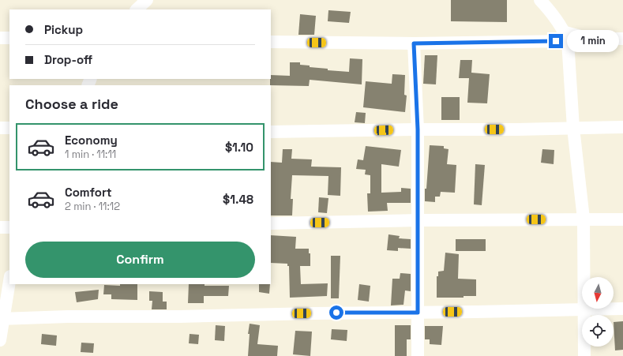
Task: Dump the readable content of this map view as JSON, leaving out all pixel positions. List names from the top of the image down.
{
  "north": "bottom",
  "page": {
    "banner": ["Pickup", "Drop-off"],
    "bubble": "1 min",
    "heading": "Choose a ride",
    "list": [
      {
        "name": "Economy",
        "note": "1 min · 11:11",
        "value": "$1.10"
      },
      {
        "name": "Comfort",
        "note": "2 min · 11:12",
        "value": "$1.48"
      }
    ],
    "buttons": "Confirm"
  }
}
